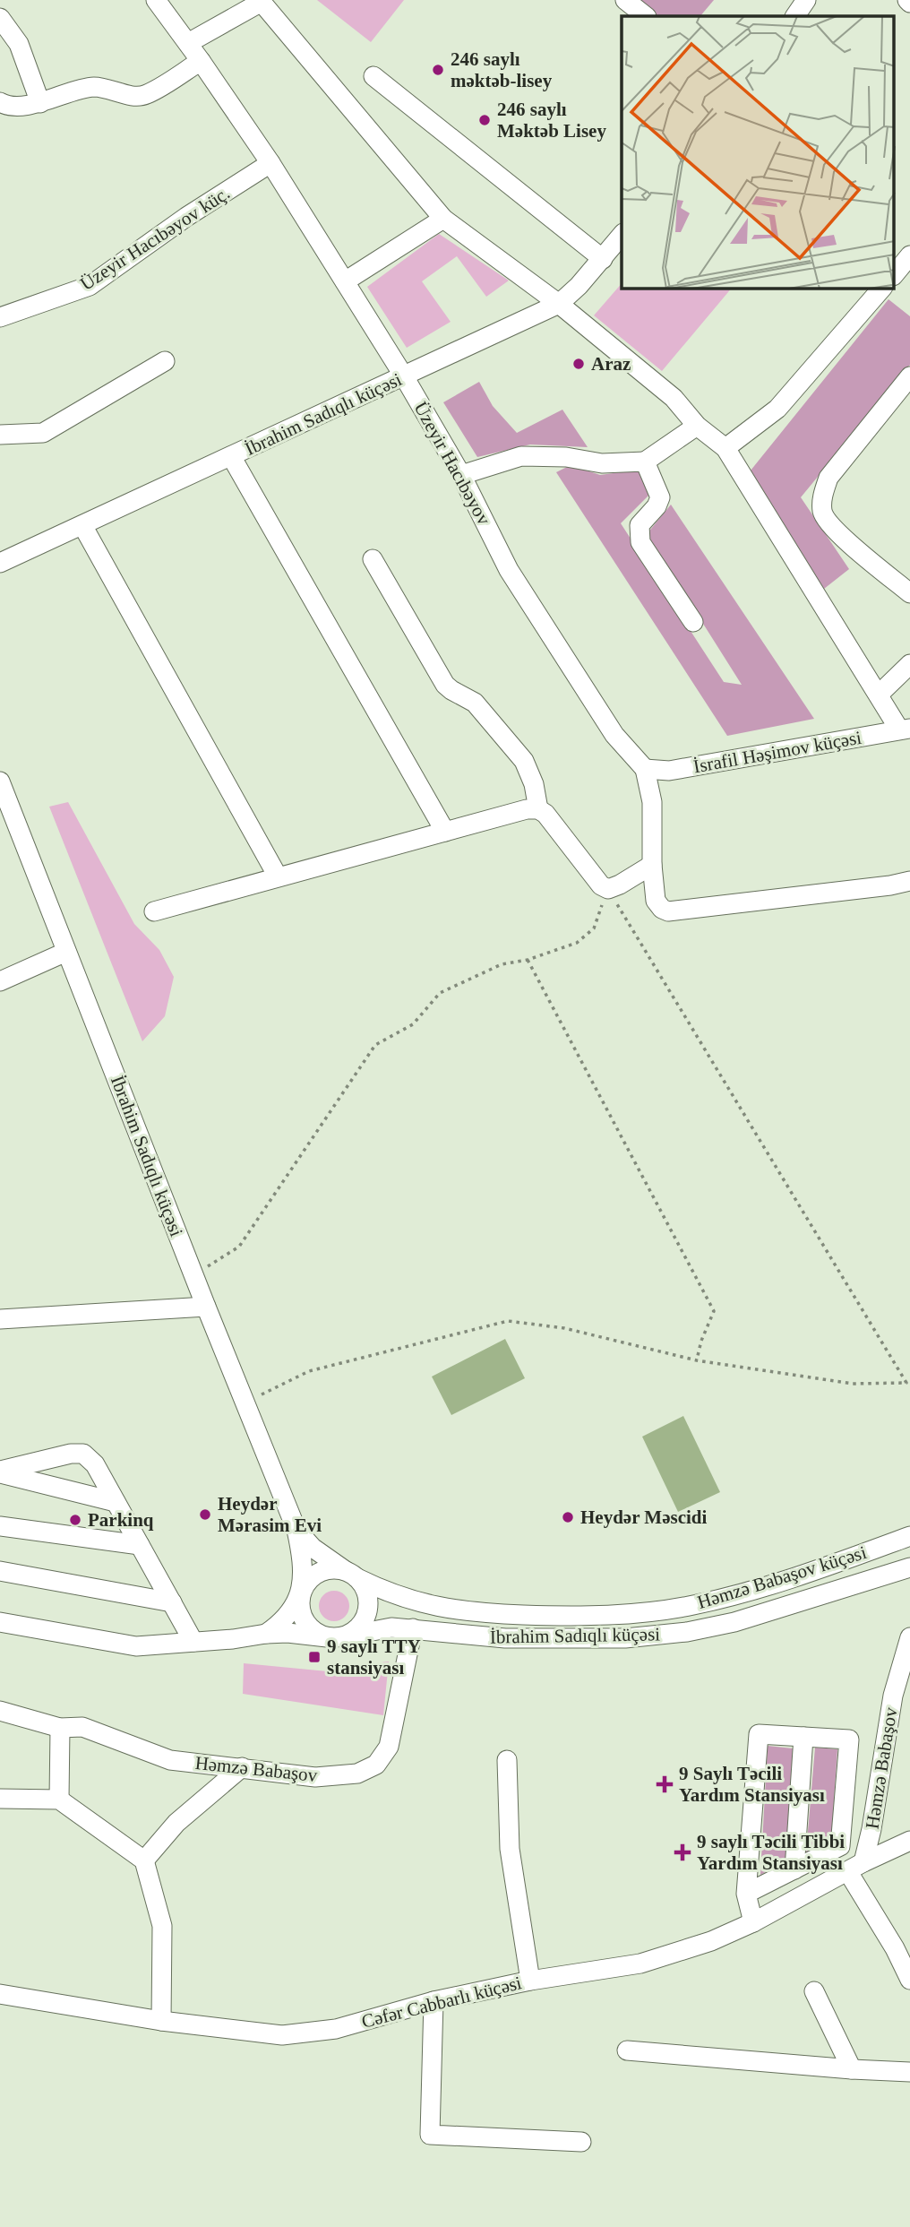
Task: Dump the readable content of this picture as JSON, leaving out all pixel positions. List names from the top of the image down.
{
  "streets": {
    "street": [
      "Üzeyir Hacıbəyov küç.",
      "İbrahim Sadıqlı küçəsi",
      "Üzeyir Hacıbəyov",
      "İsrafil Həşimov küçəsi",
      "Həmzə Babaşov küçəsi",
      "Həmzə Babaşov",
      "Cəfər Cabbarlı küçəsi"
    ]
  },
  "crossings": [
    ["Üzeyir Hacıbəyov küç.", "Üzeyir Hacıbəyov"],
    ["İbrahim Sadıqlı küçəsi", "Üzeyir Hacıbəyov"],
    ["İbrahim Sadıqlı küçəsi", "Həmzə Babaşov küçəsi"],
    ["İbrahim Sadıqlı küçəsi", "Həmzə Babaşov"],
    ["Üzeyir Hacıbəyov", "İsrafil Həşimov küçəsi"],
    ["Həmzə Babaşov", "Cəfər Cabbarlı küçəsi"]
  ],
  "places": {
    "other": [
      "246 saylı məktəb-lisey",
      "246 saylı Məktəb Lisey",
      "Araz",
      "Heydər Mərasim Evi",
      "Heydər Məscidi",
      "Parkinq"
    ],
    "transit": ["9 saylı TTY stansiyası"],
    "health": ["9 Saylı Təcili Yardım Stansiyası", "9 saylı Təcili Tibbi Yardım Stansiyası"]
  }
}
